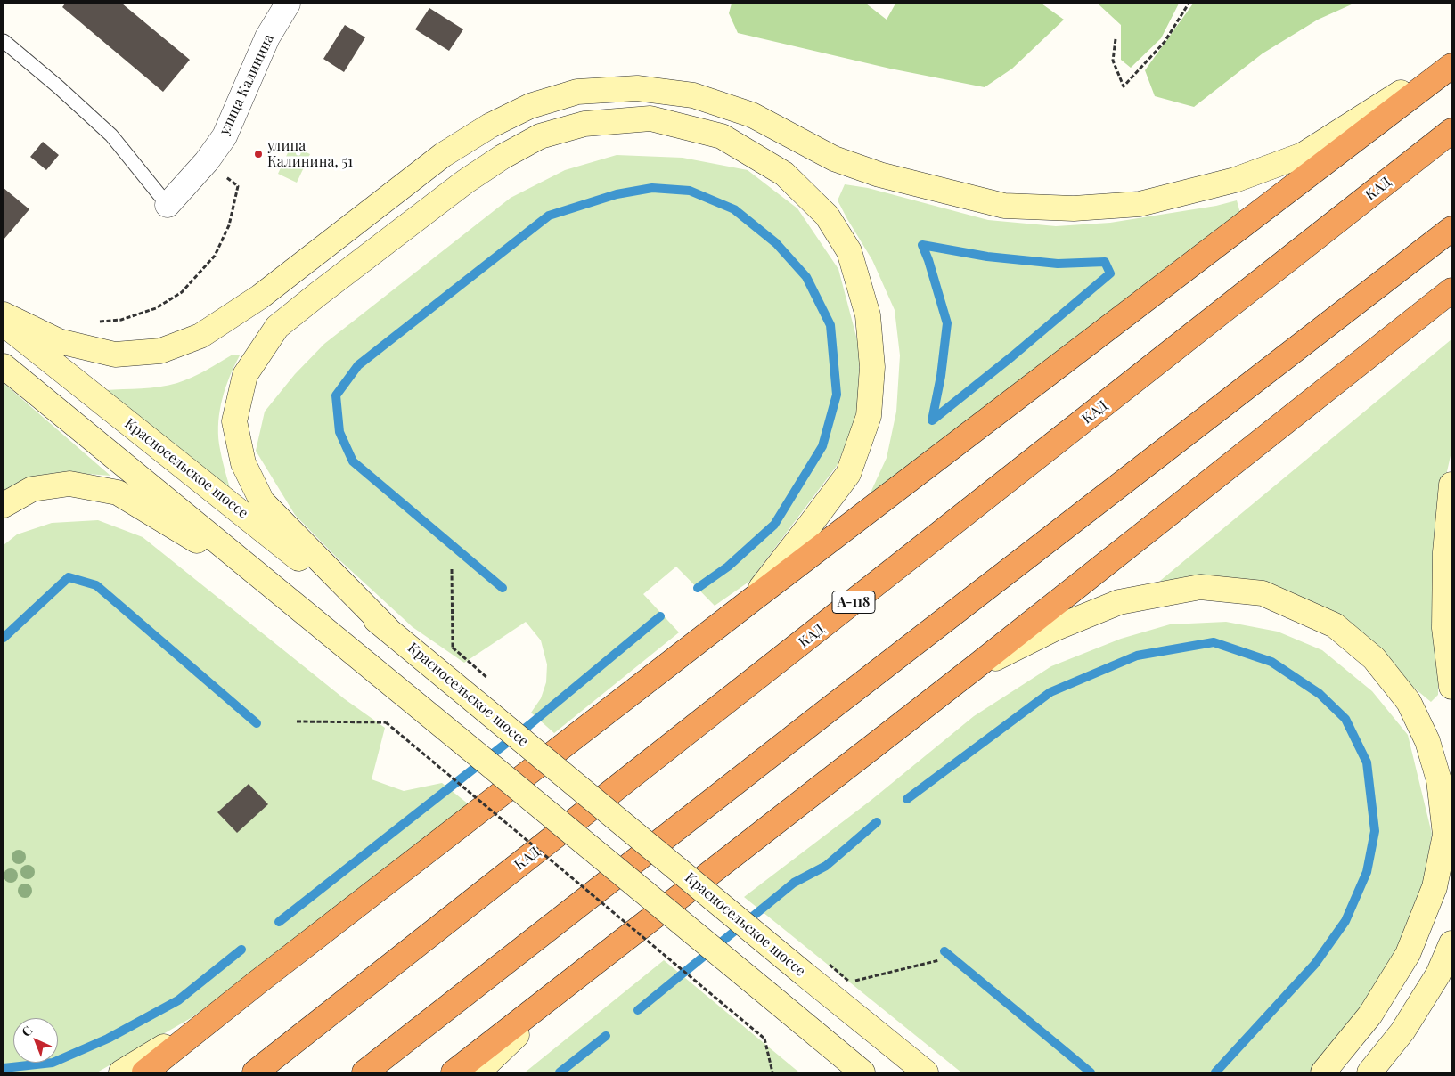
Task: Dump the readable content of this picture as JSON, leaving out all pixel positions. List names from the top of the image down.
{
  "streets": {
    "highway": ["КАД", "А-118"],
    "main road": ["Красносельское шоссе"],
    "street": ["улица Калинина"]
  },
  "places": ["улица Калинина, 51"],
  "north": "top left"
}
